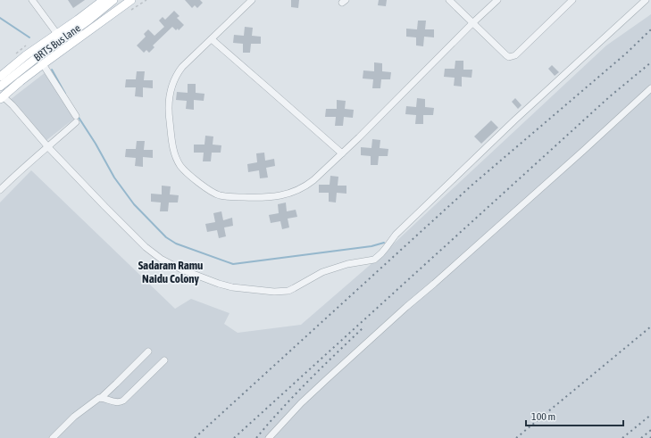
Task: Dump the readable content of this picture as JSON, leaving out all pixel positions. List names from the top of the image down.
{
  "streets": {
    "main road": ["BRTS Bus lane"]
  },
  "districts": ["Sadaram Ramu Naidu Colony"],
  "scale_bar": "100 m"
}
